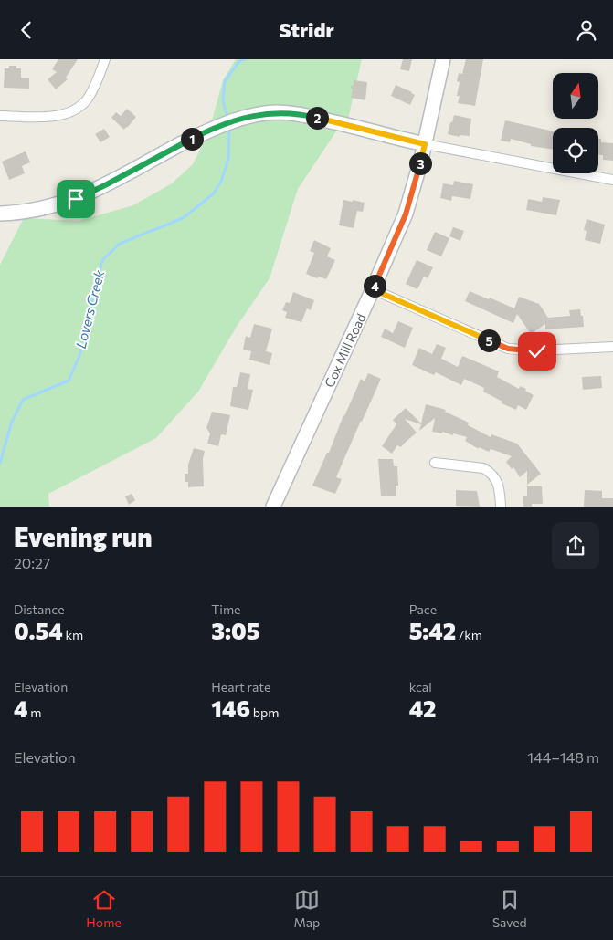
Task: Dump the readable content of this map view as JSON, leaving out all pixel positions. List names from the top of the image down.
{
  "streets": {
    "street": ["Cox Mill Road"]
  },
  "water": ["Lovers Creek"],
  "north": "top",
  "page": {
    "header": "Stridr",
    "pins": [
      "2",
      "1",
      "3",
      "4",
      "5"
    ],
    "heading": ["Evening run", "20:27"],
    "stats": [
      ["Distance", "0.54 km"],
      ["Time", "3:05"],
      ["Pace", "5:42 /km"],
      ["Elevation", "4 m"],
      ["Heart rate", "146 bpm"],
      ["kcal", "42"]
    ],
    "chart": ["Elevation", "144–148 m"],
    "tabs": ["Home", "Map", "Saved"]
  }
}
